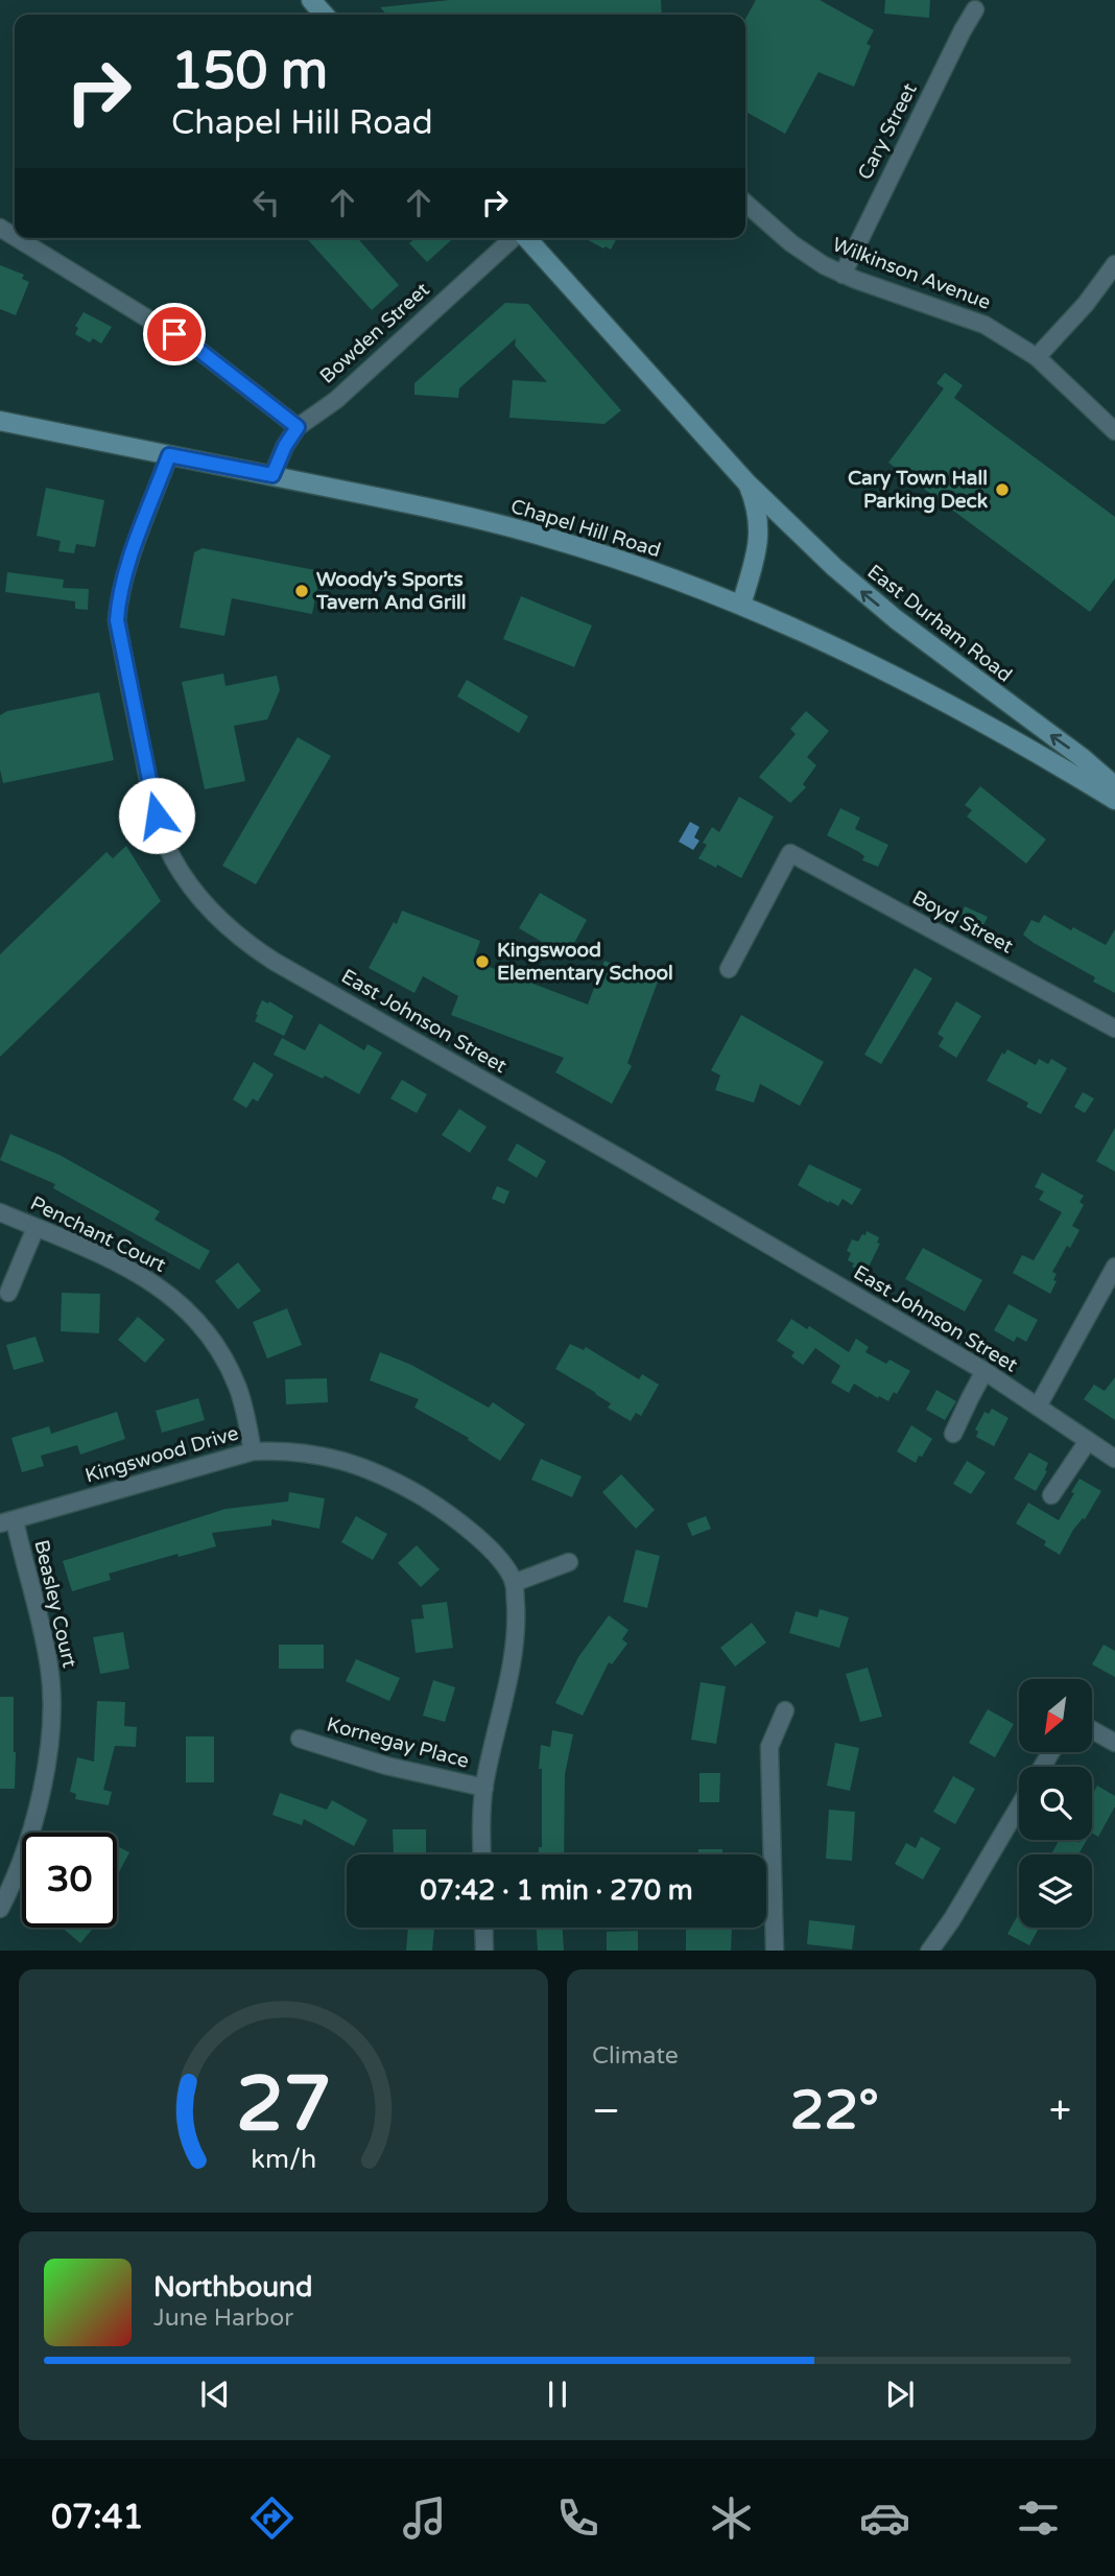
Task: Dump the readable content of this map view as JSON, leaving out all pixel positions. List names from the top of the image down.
{
  "streets": {
    "main road": ["Chapel Hill Road", "East Durham Road"],
    "street": [
      "Cary Street",
      "Wilkinson Avenue",
      "Bowden Street",
      "Boyd Street",
      "East Johnson Street",
      "Penchant Court",
      "Kingswood Drive",
      "Beasley Court",
      "Kornegay Place"
    ]
  },
  "crossings": [
    ["Cary Street", "Wilkinson Avenue"],
    ["Bowden Street", "Chapel Hill Road"],
    ["Chapel Hill Road", "East Durham Road"],
    ["Chapel Hill Road", "East Johnson Street"],
    ["Penchant Court", "Kingswood Drive"],
    ["Kingswood Drive", "Beasley Court"]
  ],
  "one_way": ["East Durham Road"],
  "places": ["Cary Town Hall Parking Deck", "Woody’s Sports Tavern And Grill", "Kingswood Elementary School"],
  "north": "bottom left",
  "page": {
    "turn": ["150 m", "Chapel Hill Road"],
    "limit": "30",
    "trip": "07:42 · 1 min · 270 m",
    "tile": "Climate",
    "heat": ["−", "22°", "+"],
    "song": ["Northbound", "June Harbor"],
    "tabs": "07:41",
    "gauge": ["27", "km/h"]
  }
}
